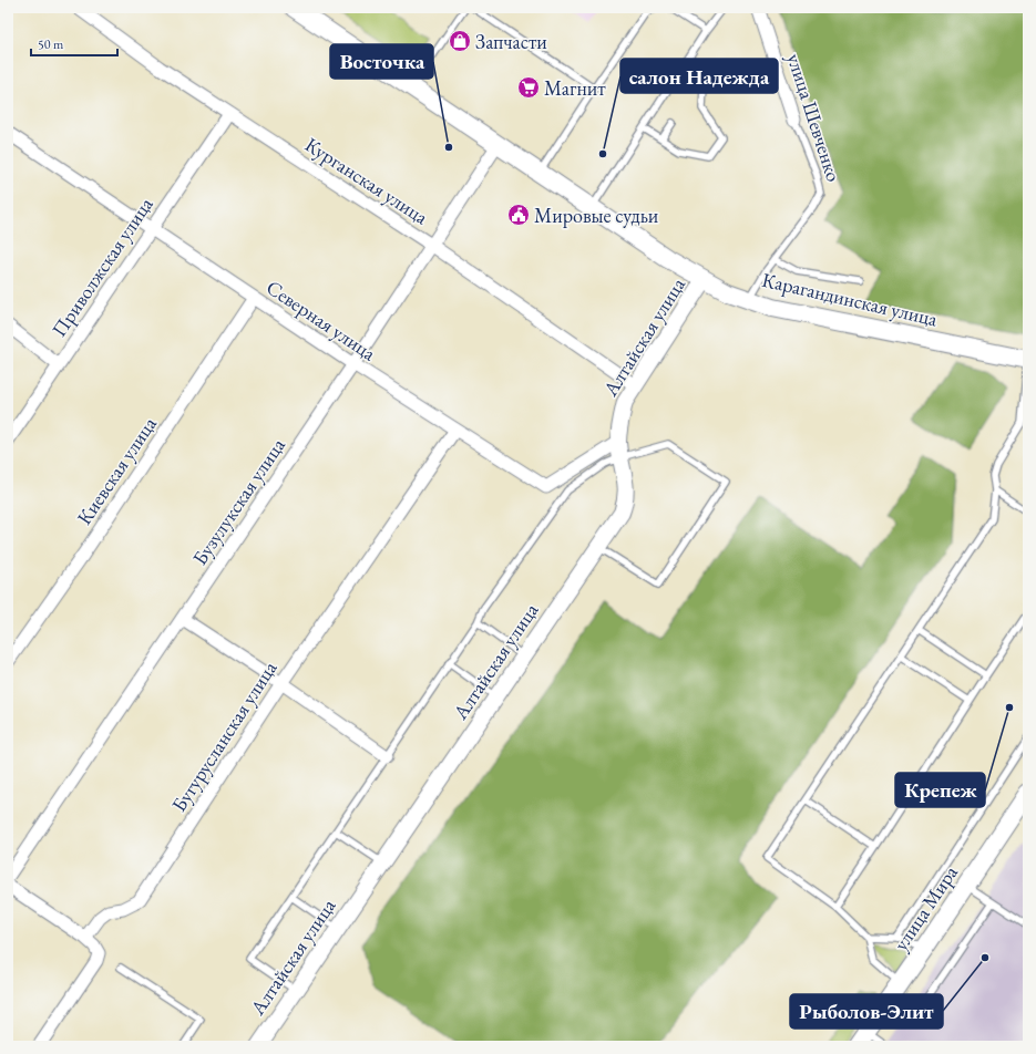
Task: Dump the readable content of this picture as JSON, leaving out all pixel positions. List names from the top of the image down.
{
  "streets": {
    "main road": ["Карагандинская улица", "улица Мира"],
    "street": [
      "улица Шевченко",
      "Курганская улица",
      "Приволжская улица",
      "Северная улица",
      "Алтайская улица",
      "Киевская улица",
      "Бузулукская улица",
      "Бугурусланская улица"
    ]
  },
  "crossings": [
    ["улица Шевченко", "Карагандинская улица"],
    ["Курганская улица", "Приволжская улица"],
    ["Курганская улица", "Алтайская улица"],
    ["Курганская улица", "Бузулукская улица"],
    ["Приволжская улица", "Северная улица"],
    ["Карагандинская улица", "Алтайская улица"],
    ["Карагандинская улица", "Бузулукская улица"],
    ["Северная улица", "Алтайская улица"],
    ["Северная улица", "Киевская улица"],
    ["Северная улица", "Бузулукская улица"],
    ["Северная улица", "Бугурусланская улица"]
  ],
  "places": {
    "shop": ["Запчасти"],
    "supermarket": ["Магнит"],
    "other": [
      "Восточка",
      "салон Надежда",
      "Крепеж",
      "Рыболов-Элит"
    ],
    "public building": ["Мировые судьи"]
  },
  "scale_bar": "50 m"
}
